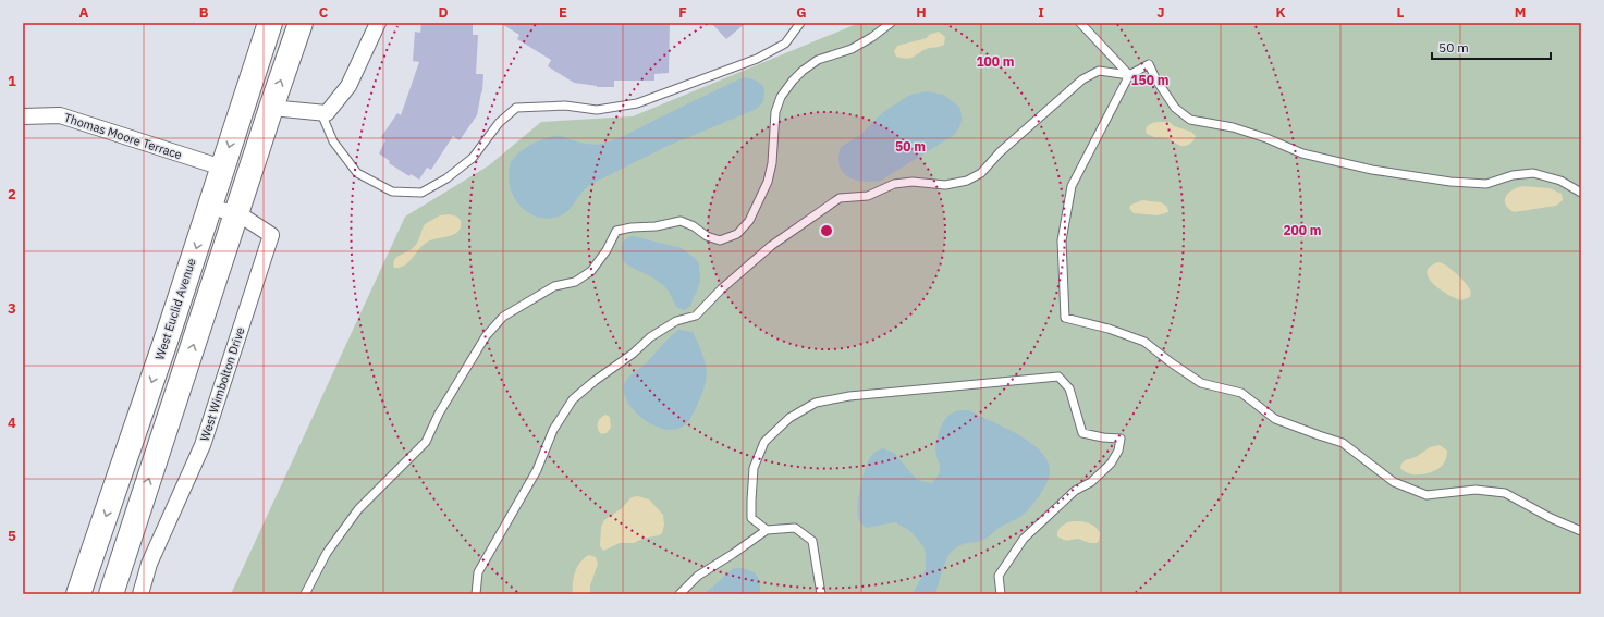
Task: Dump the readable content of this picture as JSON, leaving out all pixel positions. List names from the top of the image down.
{
  "streets": {
    "main road": ["West Euclid Avenue"],
    "street": ["Thomas Moore Terrace", "West Wimbolton Drive"]
  },
  "crossings": [
    ["Thomas Moore Terrace", "West Euclid Avenue"],
    ["West Euclid Avenue", "West Wimbolton Drive"]
  ],
  "scale_bar": "50 m",
  "grid": {
    "columns": [
      "A",
      "B",
      "C",
      "D",
      "E",
      "F",
      "G",
      "H",
      "I",
      "J",
      "K",
      "L",
      "M"
    ],
    "rows": [
      "1",
      "2",
      "3",
      "4",
      "5"
    ]
  },
  "rings": [
    "100 m",
    "150 m",
    "50 m",
    "200 m"
  ]
}
